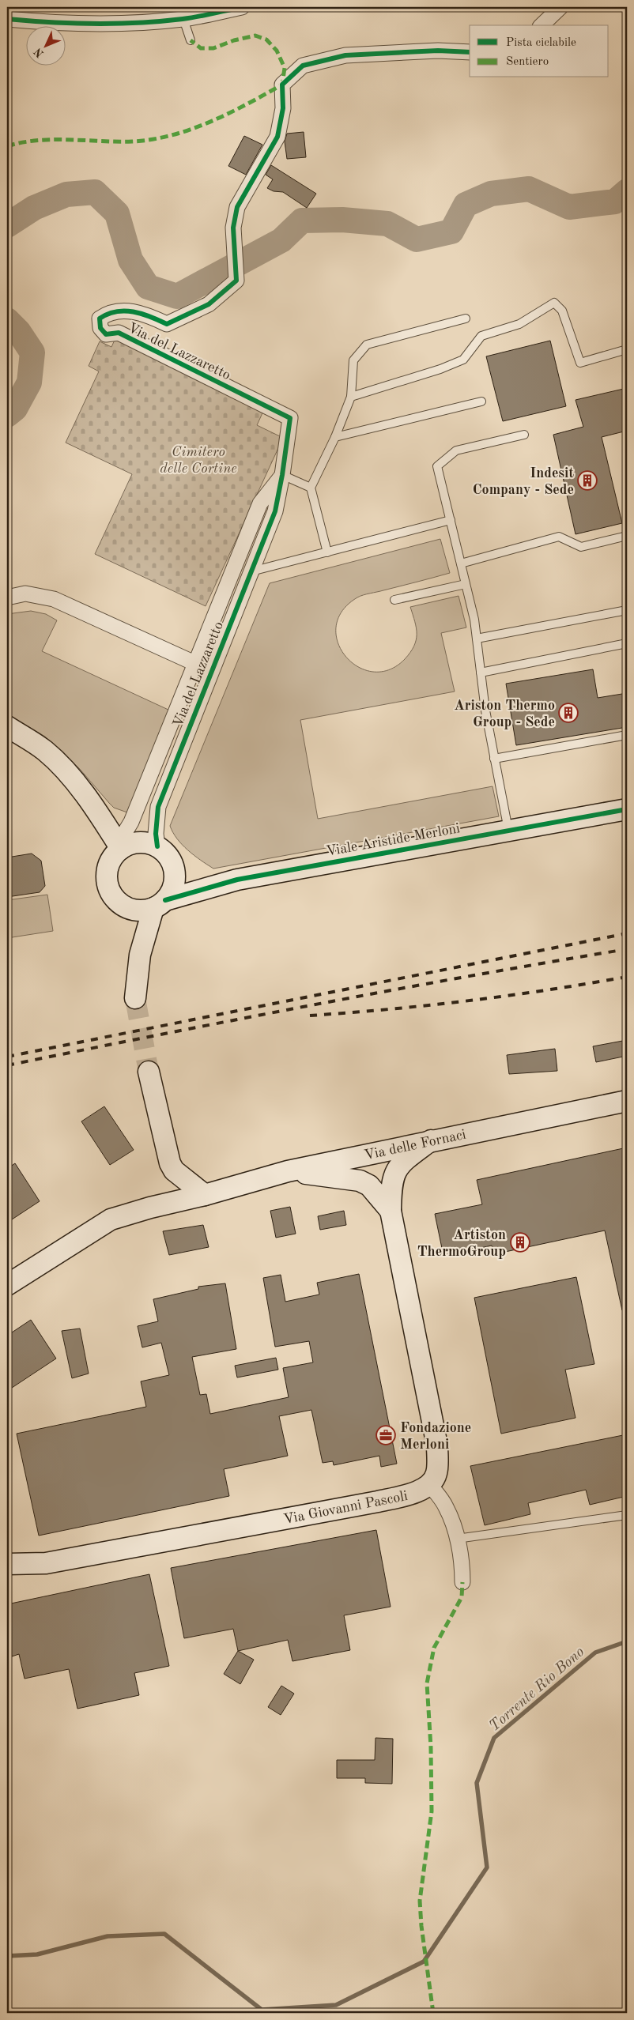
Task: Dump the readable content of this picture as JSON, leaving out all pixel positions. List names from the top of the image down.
{
  "streets": {
    "main road": ["Viale Aristide Merloni", "Via delle Fornaci", "Via Giovanni Pascoli"],
    "street": ["Via del Lazzaretto"]
  },
  "crossings": [
    ["Via del Lazzaretto", "Viale Aristide Merloni"]
  ],
  "water": ["Torrente Rio Bono"],
  "parks": ["Cimitero delle Cortine"],
  "places": {
    "building": ["Indesit Company - Sede", "Ariston Thermo Group - Sede", "Artiston ThermoGroup"],
    "office": ["Fondazione Merloni"]
  },
  "legend": ["Pista ciclabile", "Sentiero"],
  "north": "bottom left"
}
